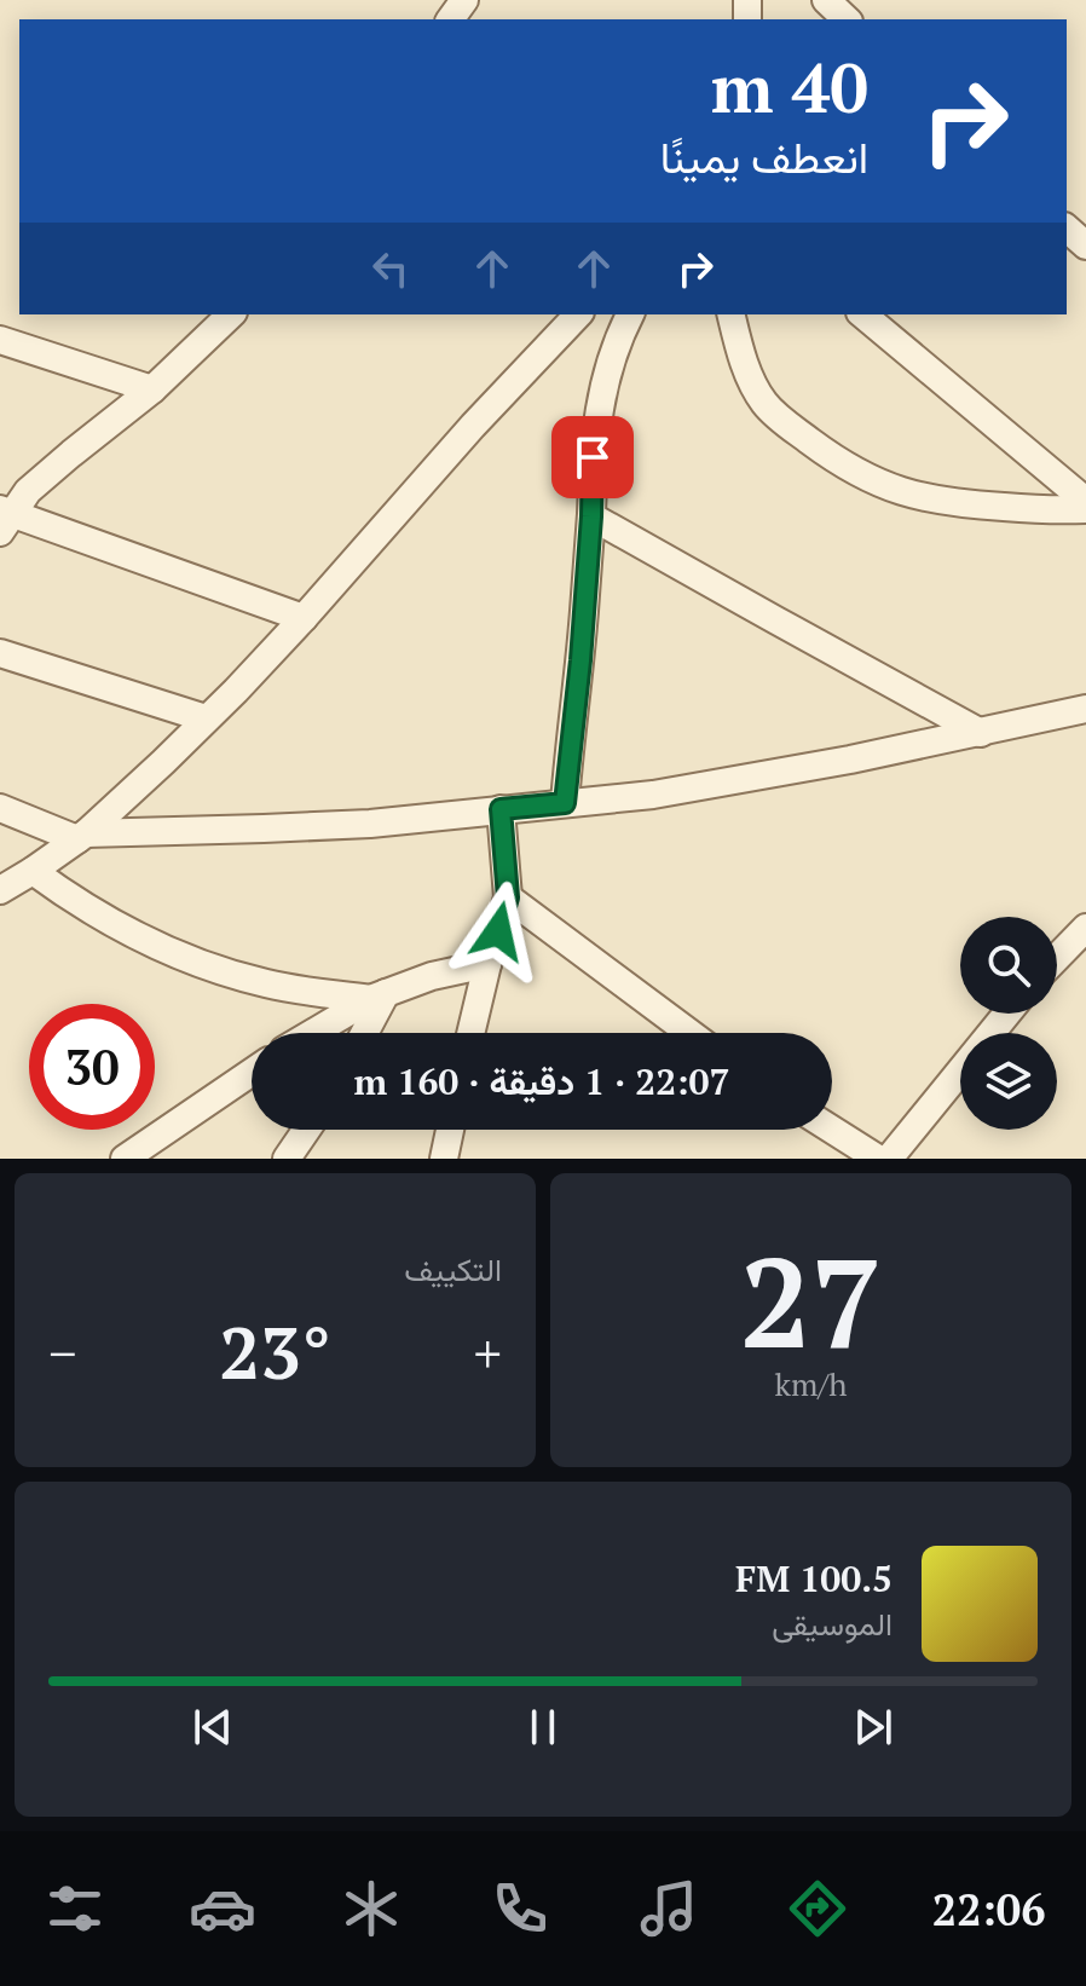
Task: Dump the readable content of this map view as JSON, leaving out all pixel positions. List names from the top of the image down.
{
  "page": {
    "turn": ["40 m", "انعطف يمينًا"],
    "limit": "30",
    "trip": "22:07 · 1 دقيقة · 160 m",
    "tile": [
      ["27", "km/h"],
      "التكييف"
    ],
    "heat": ["−", "23°", "+"],
    "song": ["100.5 FM", "الموسيقى"],
    "tabs": "22:06"
  }
}
